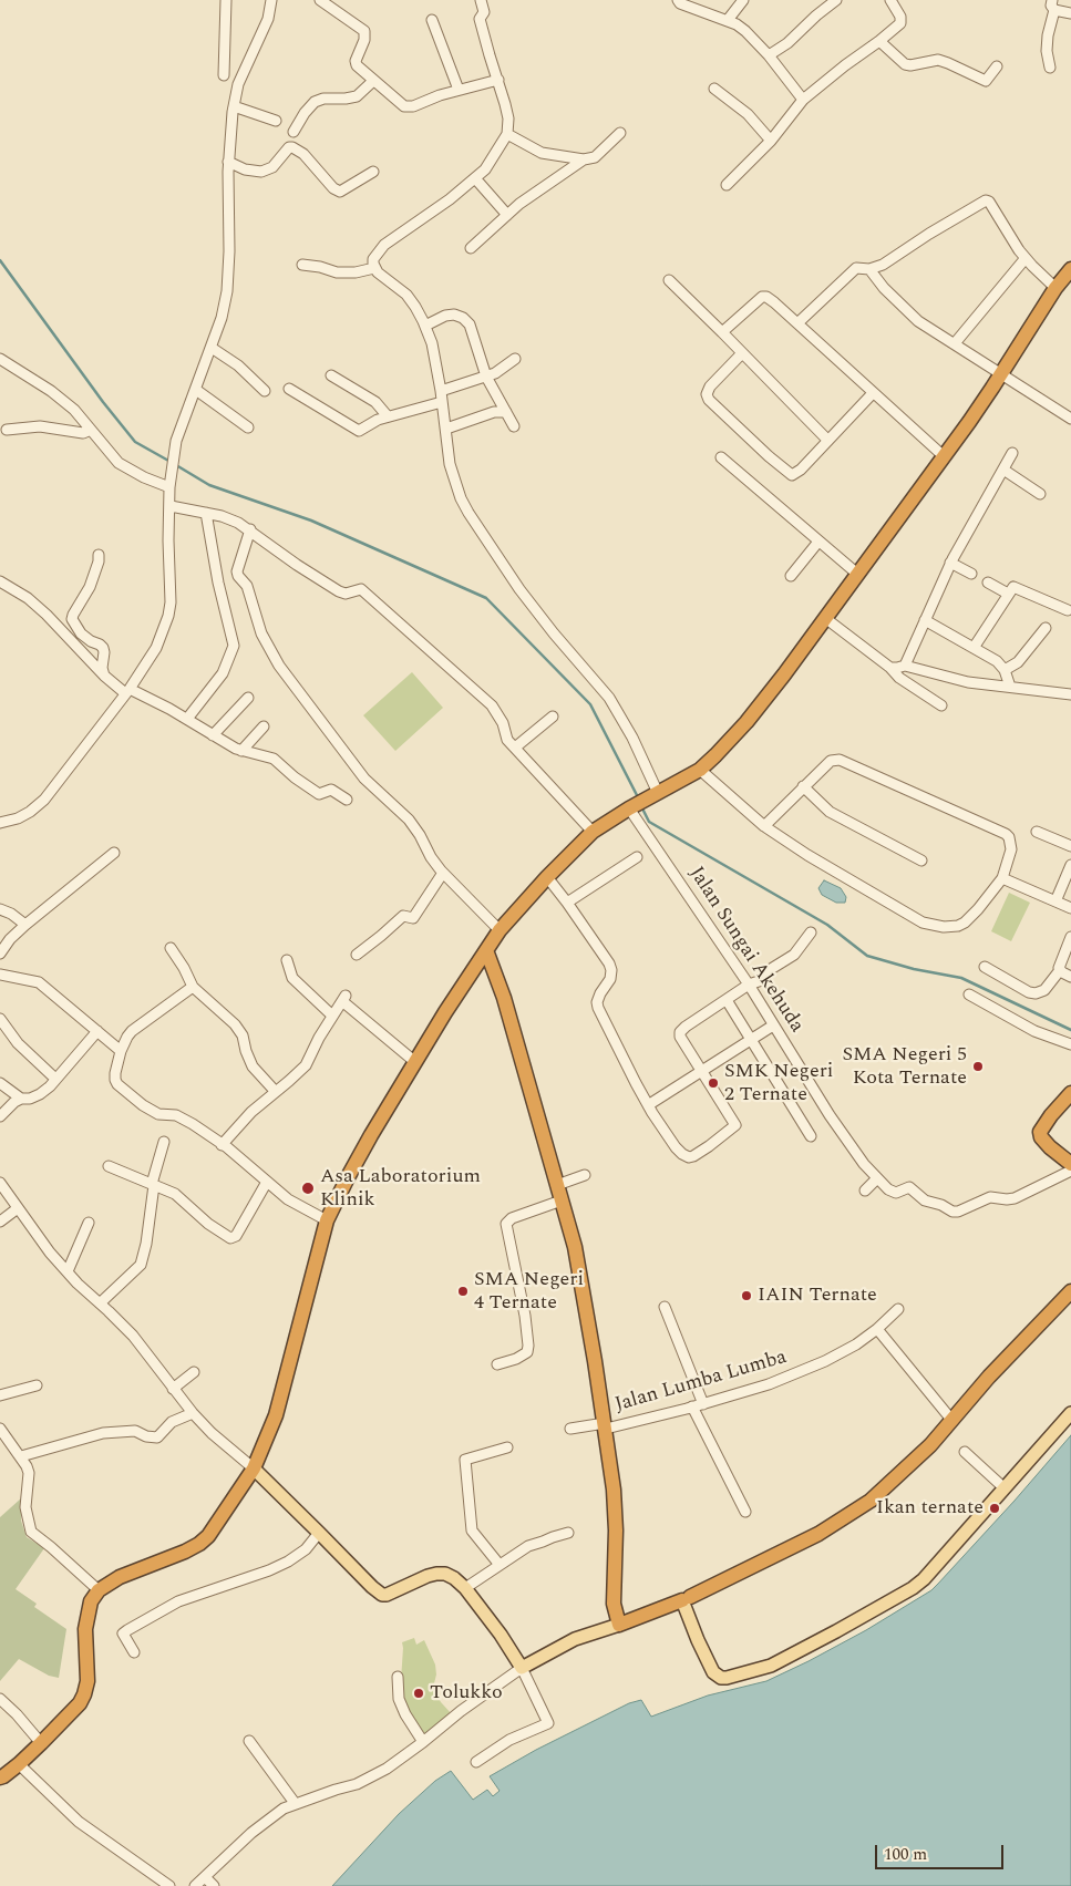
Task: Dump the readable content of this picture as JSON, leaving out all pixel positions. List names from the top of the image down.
{
  "streets": {
    "street": ["Jalan Sungai Akehuda", "Jalan Lumba Lumba"]
  },
  "places": [
    "SMA Negeri 5 Kota Ternate",
    "SMK Negeri 2 Ternate",
    "Asa Laboratorium Klinik",
    "SMA Negeri 4 Ternate",
    "IAIN Ternate",
    "Ikan ternate",
    "Tolukko"
  ],
  "scale_bar": "100 m"
}
